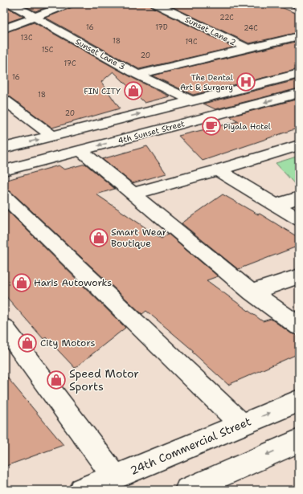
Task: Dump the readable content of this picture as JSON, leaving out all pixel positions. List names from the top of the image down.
{
  "streets": {
    "street": [
      "Sunset Lane 2",
      "Sunset Lane 3",
      "4th Sunset Street",
      "24th Commercial Street"
    ]
  },
  "places": {
    "hospital": ["The Dental Art & Surgery"],
    "shop": [
      "FIN CITY",
      "Smart Wear Boutique",
      "Haris Autoworks",
      "City Motors",
      "Speed Motor Sports"
    ],
    "cafe": ["Piyala Hotel"]
  },
  "house_numbers": [
    "22C",
    "16",
    "17D",
    "24C",
    "13C",
    "18",
    "19C",
    "15C",
    "20",
    "17C",
    "16",
    "18",
    "20"
  ]
}
